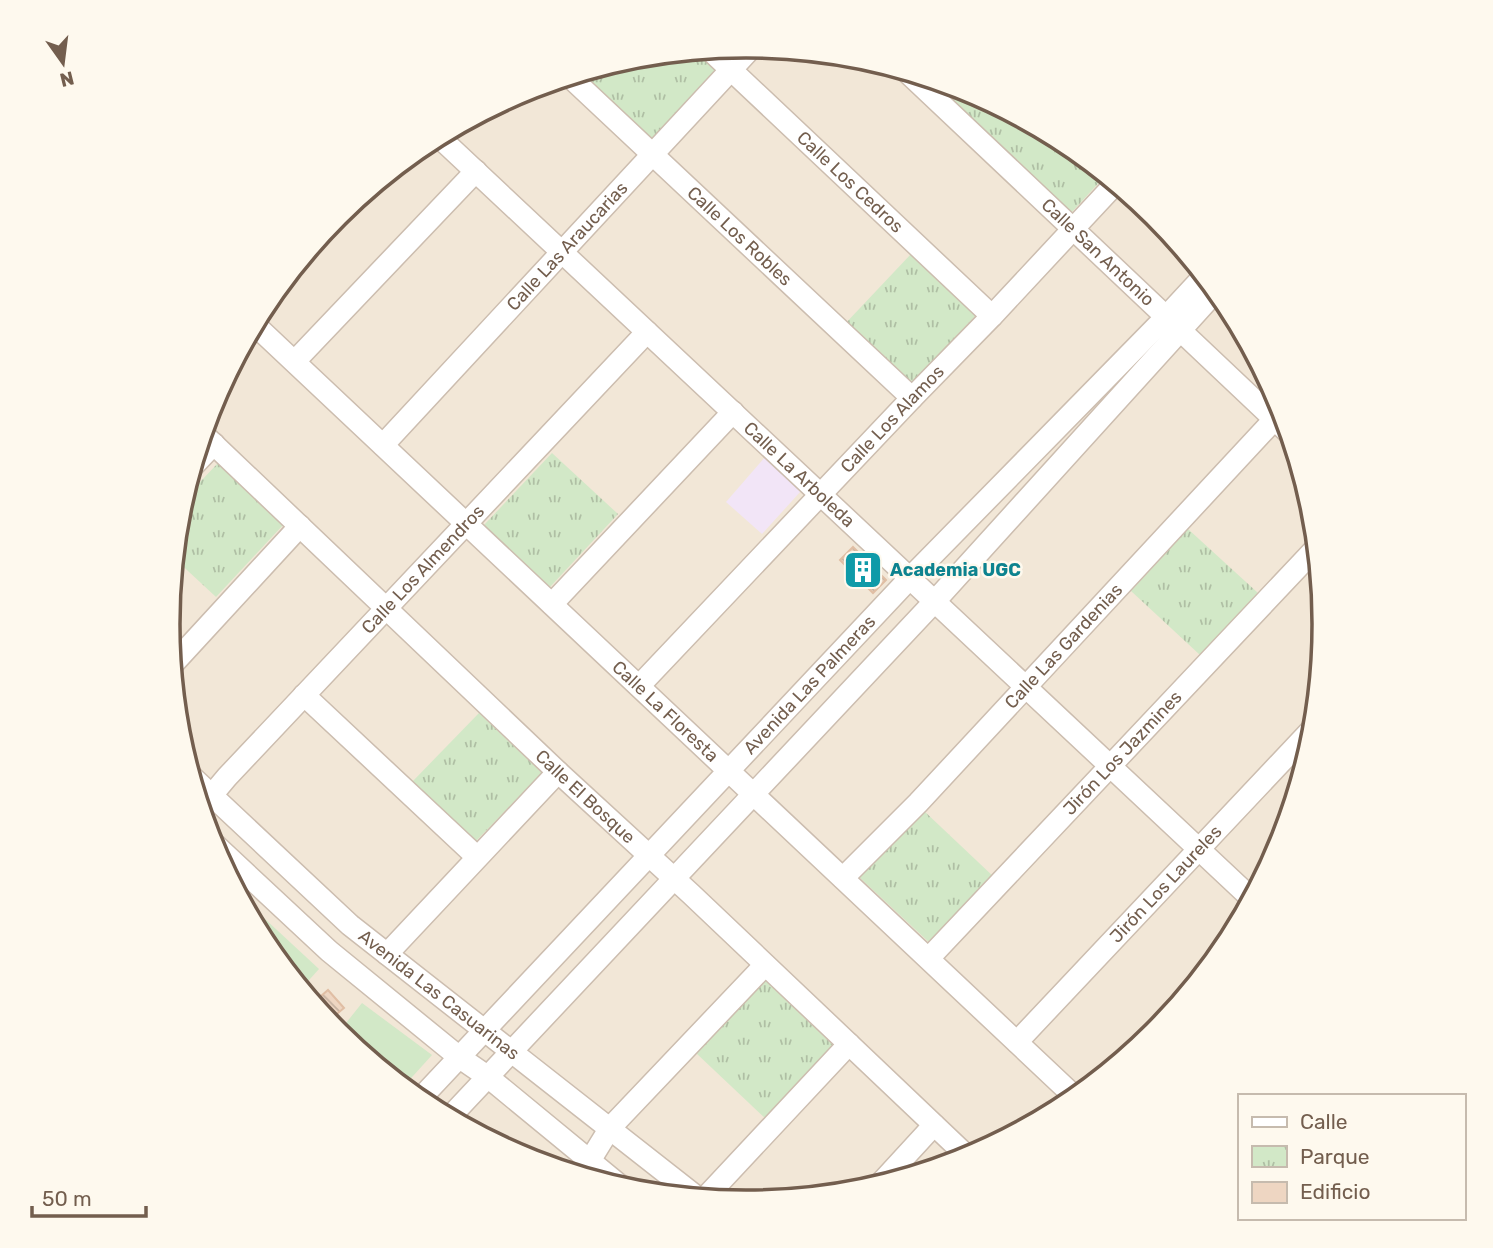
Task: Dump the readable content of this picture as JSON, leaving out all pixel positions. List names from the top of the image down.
{
  "streets": {
    "street": [
      "Calle Los Cedros",
      "Calle Los Robles",
      "Calle Las Araucarias",
      "Calle San Antonio",
      "Calle Los Alamos",
      "Calle La Arboleda",
      "Calle Los Almendros",
      "Calle Las Gardenias",
      "Avenida Las Palmeras",
      "Calle La Floresta",
      "Jirón Los Jazmines",
      "Calle El Bosque",
      "Jirón Los Laureles",
      "Avenida Las Casuarinas"
    ]
  },
  "crossings": [
    ["Calle Los Cedros", "Calle Las Araucarias"],
    ["Calle Los Cedros", "Calle Los Alamos"],
    ["Calle Los Robles", "Calle Las Araucarias"],
    ["Calle Los Robles", "Calle Los Alamos"],
    ["Calle Las Araucarias", "Calle La Arboleda"],
    ["Calle Las Araucarias", "Calle La Floresta"],
    ["Calle San Antonio", "Calle Los Alamos"],
    ["Calle San Antonio", "Avenida Las Palmeras"],
    ["Calle Los Alamos", "Calle La Arboleda"],
    ["Calle Los Alamos", "Calle La Floresta"],
    ["Calle La Arboleda", "Calle Los Almendros"],
    ["Calle La Arboleda", "Calle Las Gardenias"],
    ["Calle La Arboleda", "Avenida Las Palmeras"],
    ["Calle La Arboleda", "Jirón Los Jazmines"],
    ["Calle La Arboleda", "Jirón Los Laureles"],
    ["Calle Los Almendros", "Calle La Floresta"],
    ["Calle Los Almendros", "Calle El Bosque"],
    ["Calle Las Gardenias", "Calle La Floresta"],
    ["Avenida Las Palmeras", "Calle La Floresta"],
    ["Avenida Las Palmeras", "Calle El Bosque"],
    ["Avenida Las Palmeras", "Avenida Las Casuarinas"],
    ["Calle La Floresta", "Jirón Los Jazmines"],
    ["Calle La Floresta", "Jirón Los Laureles"]
  ],
  "places": {
    "building": ["Academia UGC"]
  },
  "legend": ["Calle", "Parque", "Edificio"],
  "scale_bar": "50 m",
  "north": "bottom"
}
